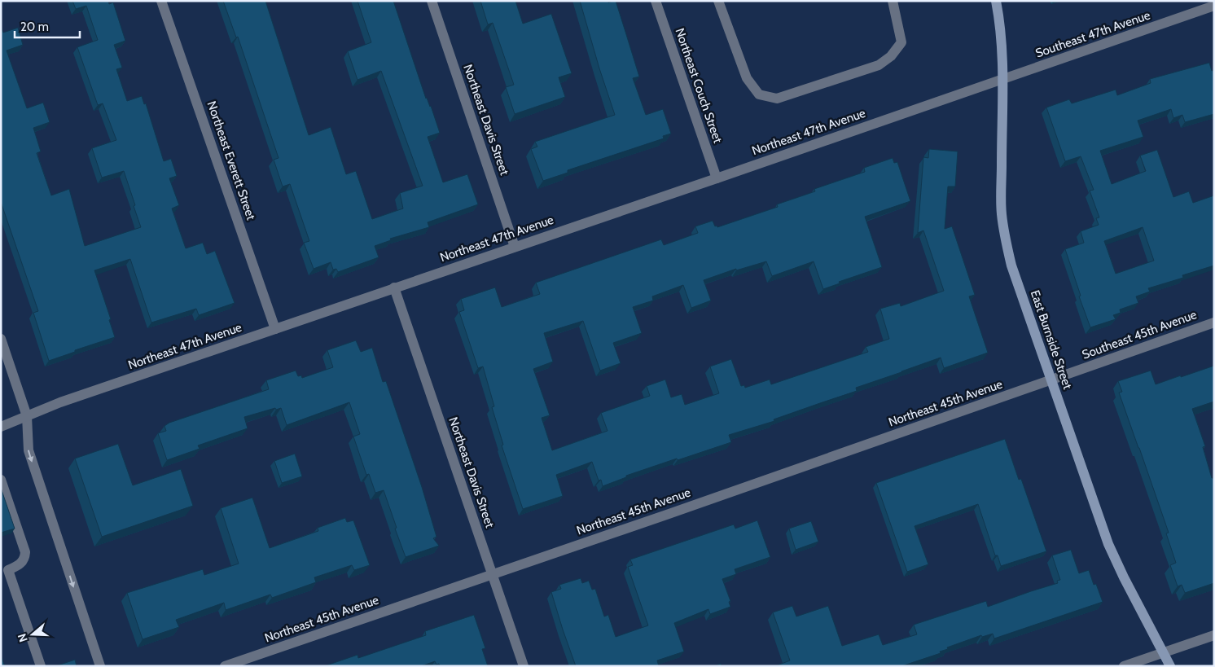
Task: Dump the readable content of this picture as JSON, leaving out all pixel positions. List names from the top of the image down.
{
  "streets": {
    "main road": ["East Burnside Street"],
    "street": [
      "Southeast 47th Avenue",
      "Northeast Couch Street",
      "Northeast Davis Street",
      "Northeast 47th Avenue",
      "Northeast Everett Street",
      "Southeast 45th Avenue",
      "Northeast 45th Avenue"
    ]
  },
  "crossings": [
    ["Southeast 47th Avenue", "Northeast 47th Avenue"],
    ["Southeast 47th Avenue", "East Burnside Street"],
    ["Northeast Couch Street", "Northeast 47th Avenue"],
    ["Northeast Davis Street", "Northeast 47th Avenue"],
    ["Northeast Davis Street", "Northeast 45th Avenue"],
    ["Northeast 47th Avenue", "Northeast Everett Street"],
    ["Northeast 47th Avenue", "East Burnside Street"],
    ["Southeast 45th Avenue", "East Burnside Street"],
    ["Southeast 45th Avenue", "Northeast 45th Avenue"],
    ["East Burnside Street", "Northeast 45th Avenue"]
  ],
  "scale_bar": "20 m",
  "north": "left"
}
